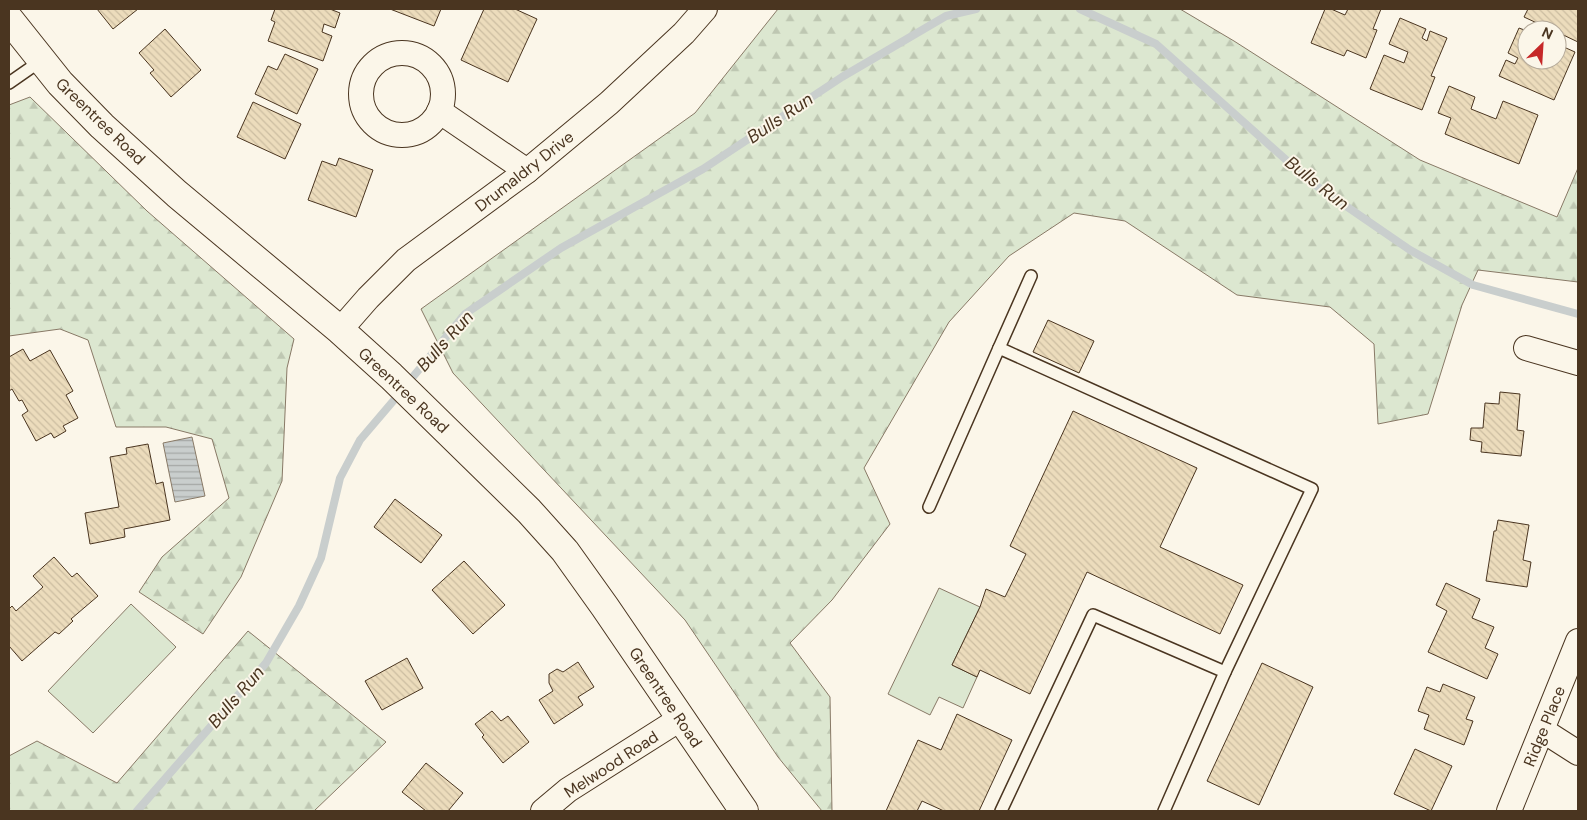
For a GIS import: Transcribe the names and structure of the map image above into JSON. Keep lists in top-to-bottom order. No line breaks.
{"streets":{"street":["Greentree Road","Drumaldry Drive","Ridge Place","Melwood Road"]},"crossings":[["Greentree Road","Drumaldry Drive"],["Greentree Road","Melwood Road"]],"water":["Bulls Run"],"north":"top right"}
